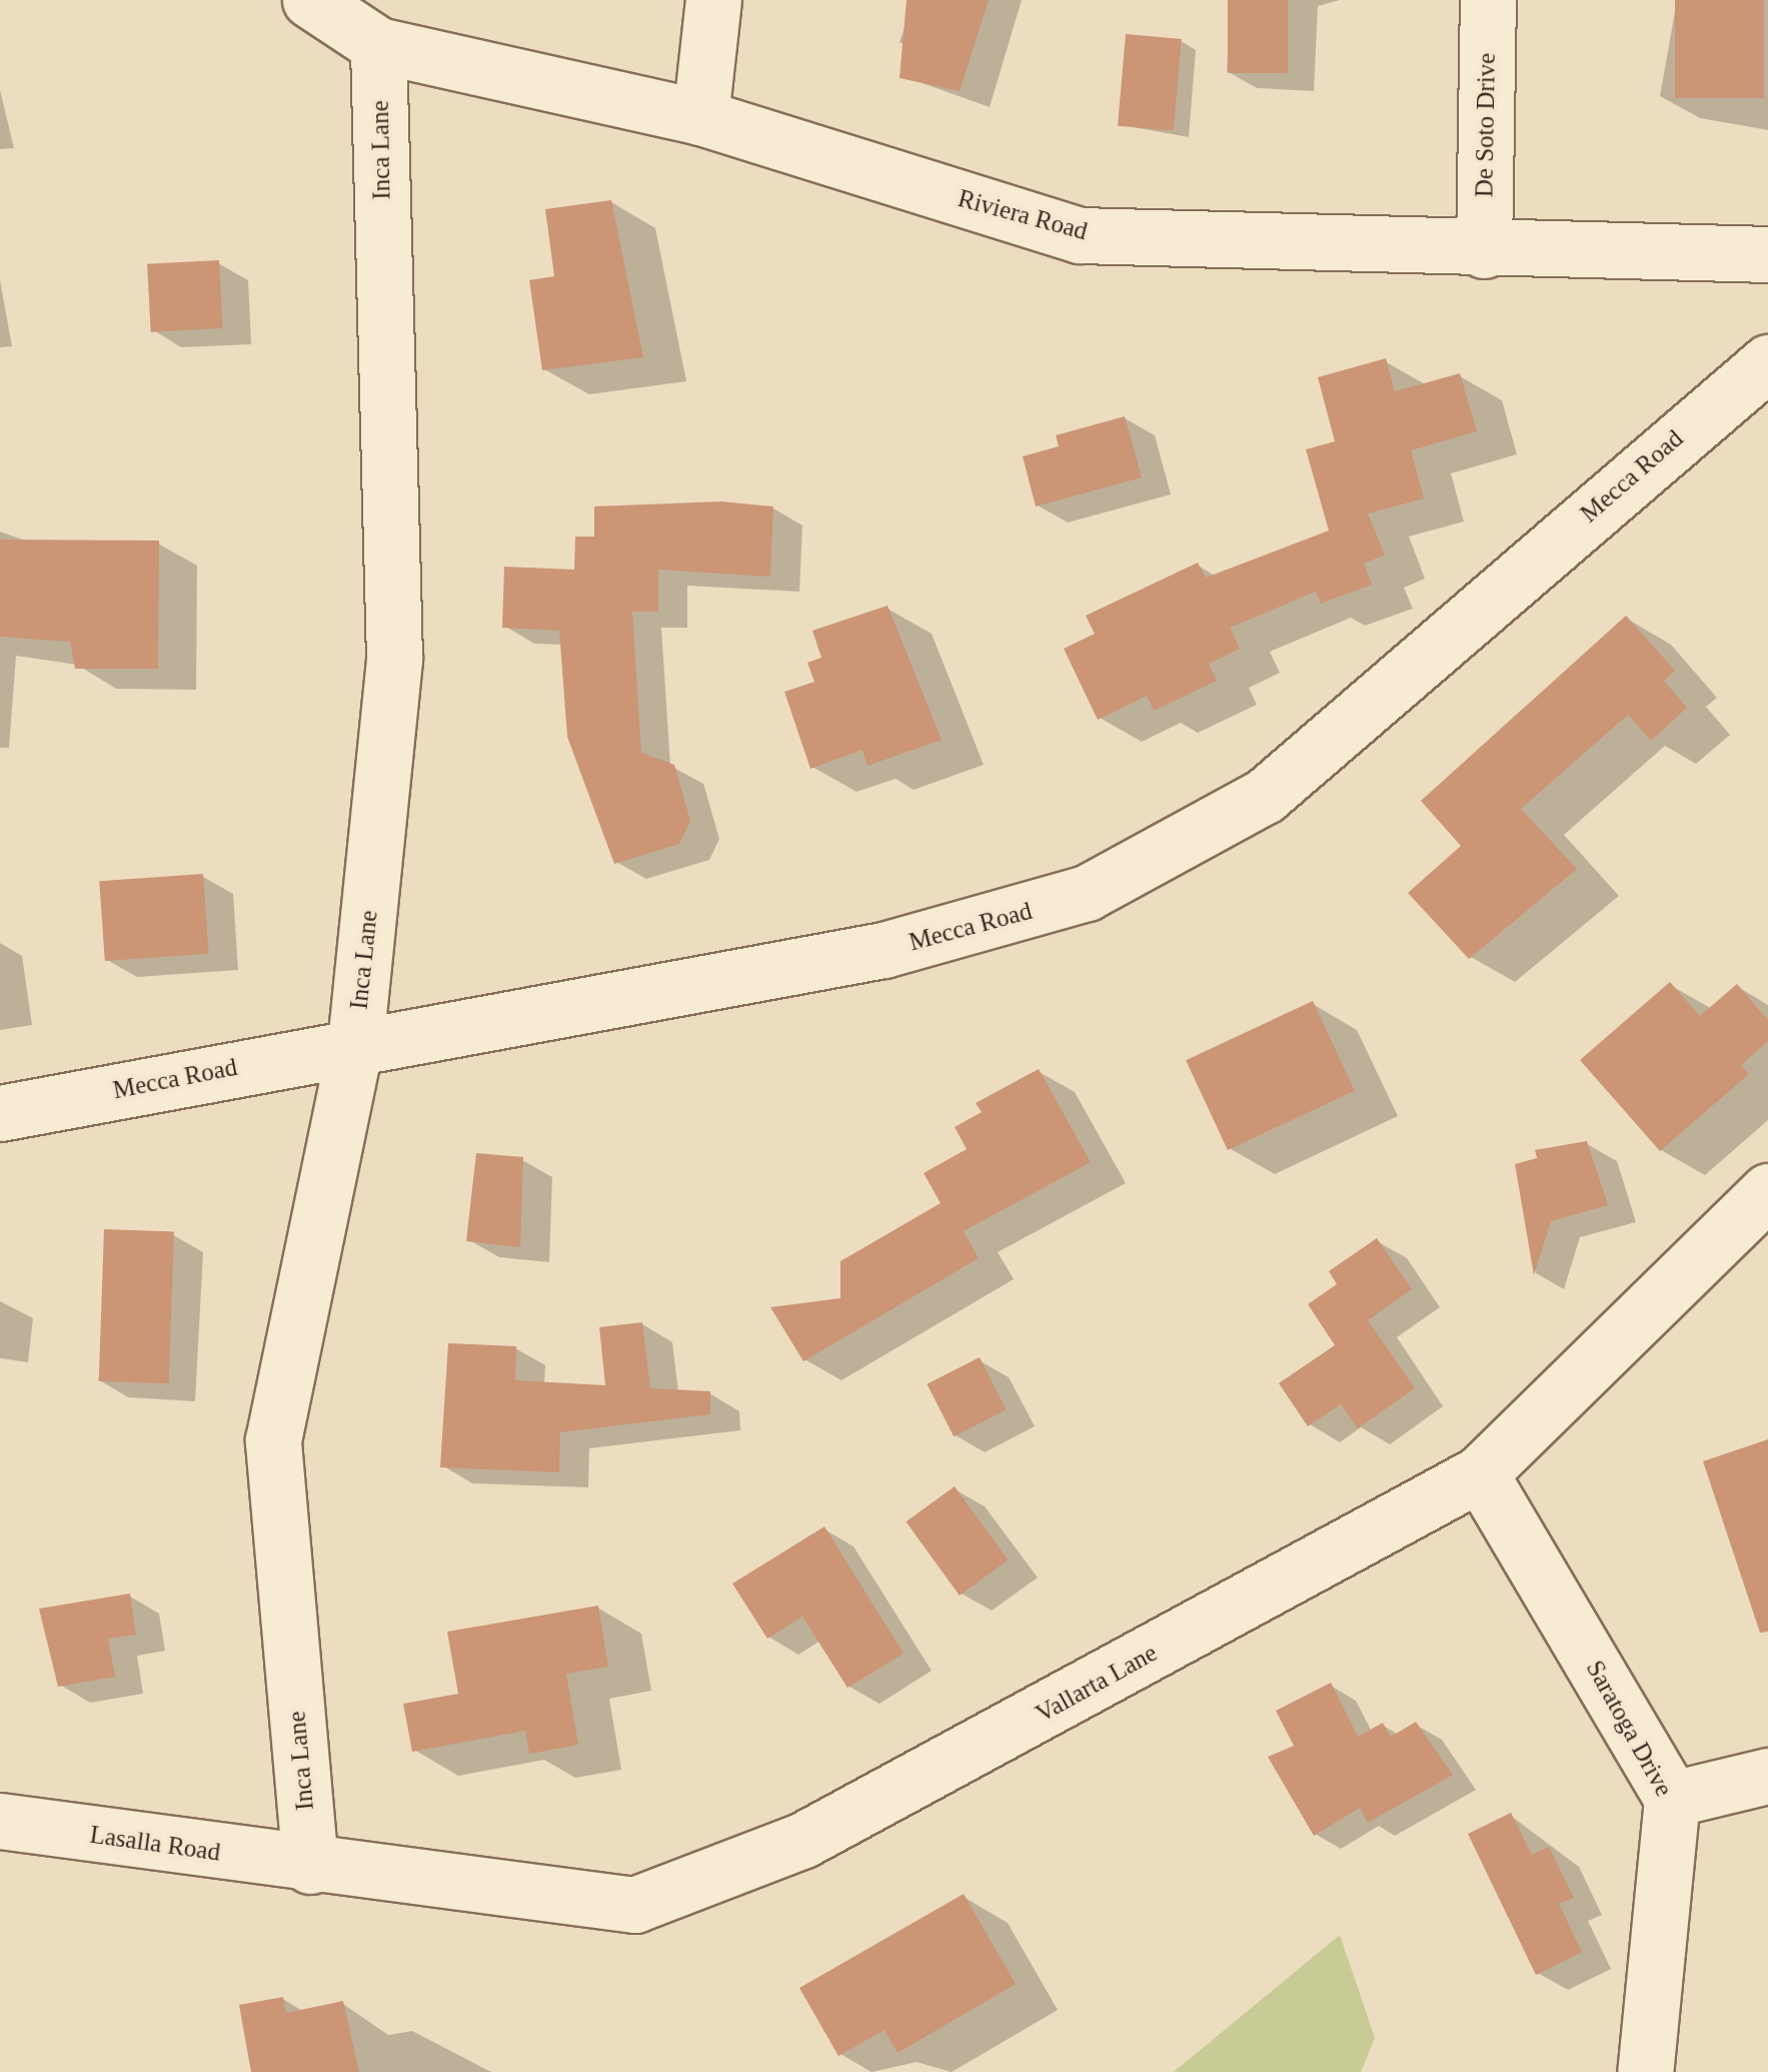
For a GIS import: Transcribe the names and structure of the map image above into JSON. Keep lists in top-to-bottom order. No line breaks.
{"streets":{"street":["De Soto Drive","Inca Lane","Riviera Road","Mecca Road","Vallarta Lane","Saratoga Drive","Lasalla Road"]},"crossings":[["De Soto Drive","Riviera Road"],["Inca Lane","Riviera Road"],["Inca Lane","Mecca Road"],["Inca Lane","Vallarta Lane"],["Inca Lane","Lasalla Road"],["Vallarta Lane","Saratoga Drive"],["Vallarta Lane","Lasalla Road"]]}
